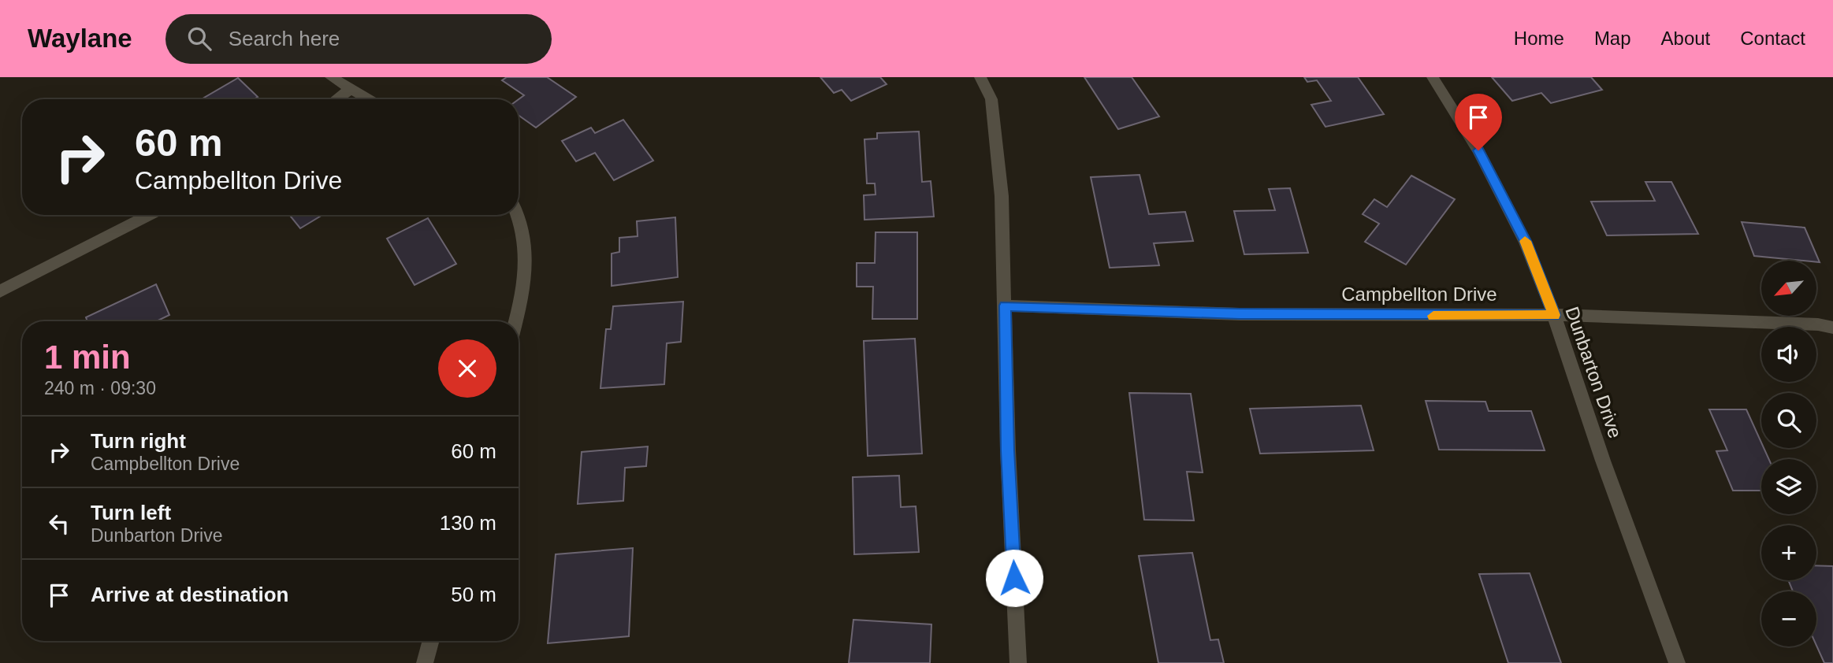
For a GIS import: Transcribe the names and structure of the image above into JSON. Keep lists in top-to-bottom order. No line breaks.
{"streets":{"street":["Campbellton Drive","Dunbarton Drive"]},"crossings":[["Campbellton Drive","Dunbarton Drive"]],"north":"bottom left","page":{"header":"Waylane","search":"Search here","nav":["Home","Map","About","Contact"],"turn":["60 m","Campbellton Drive"],"map_buttons":["+","−"],"heading":["1 min","240 m · 09:30"],"list":[{"name":"Turn right","note":"Campbellton Drive","value":"60 m"},{"name":"Turn left","note":"Dunbarton Drive","value":"130 m"},{"name":"Arrive at destination","value":"50 m"}]}}
